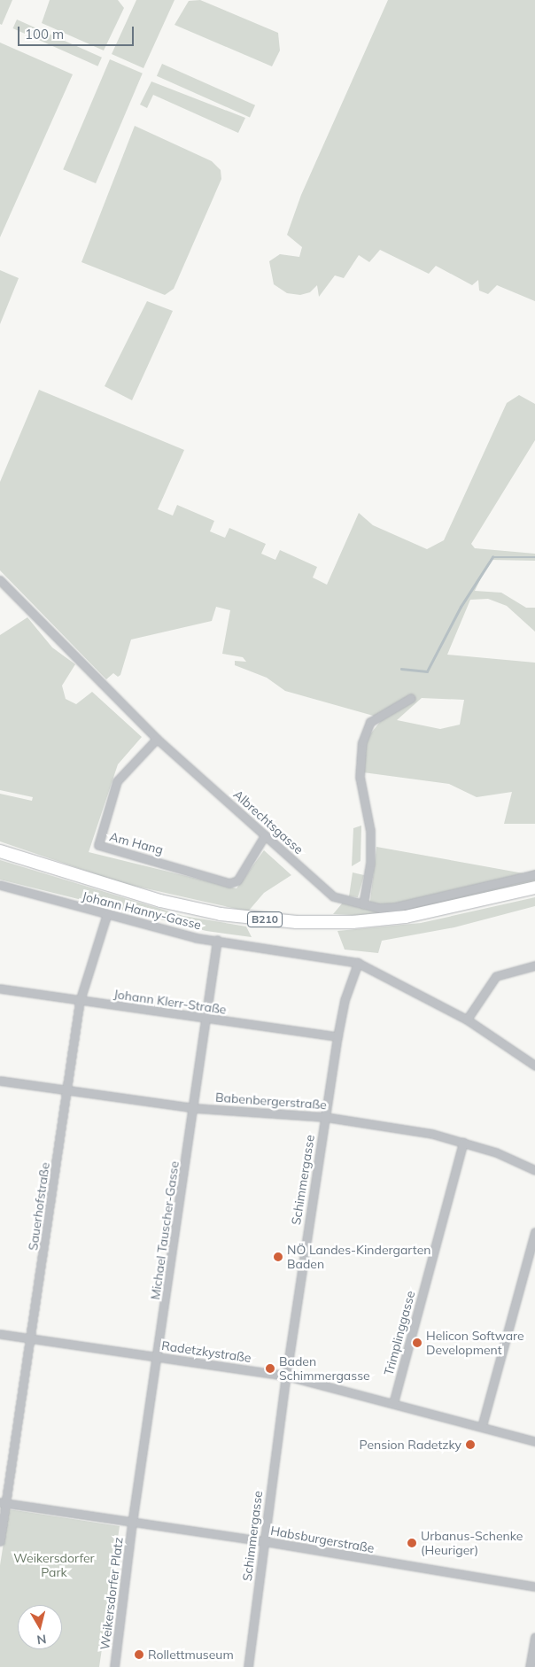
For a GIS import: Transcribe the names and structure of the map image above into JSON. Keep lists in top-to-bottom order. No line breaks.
{"streets":{"main road":["B210"],"street":["Albrechtsgasse","Am Hang","Johann Hanny-Gasse","Johann Klerr-Straße","Babenbergerstraße","Schimmergasse","Sauerhofstraße","Michael Tauscher-Gasse","Trimplinggasse","Radetzkystraße","Habsburgerstraße","Weikersdorfer Platz"]},"crossings":[["Albrechtsgasse","Am Hang"],["Johann Hanny-Gasse","Schimmergasse"],["Johann Hanny-Gasse","Sauerhofstraße"],["Johann Hanny-Gasse","Michael Tauscher-Gasse"],["Johann Klerr-Straße","Schimmergasse"],["Johann Klerr-Straße","Sauerhofstraße"],["Johann Klerr-Straße","Michael Tauscher-Gasse"],["Babenbergerstraße","Schimmergasse"],["Babenbergerstraße","Sauerhofstraße"],["Babenbergerstraße","Michael Tauscher-Gasse"],["Babenbergerstraße","Trimplinggasse"],["Schimmergasse","Radetzkystraße"],["Schimmergasse","Habsburgerstraße"],["Sauerhofstraße","Radetzkystraße"],["Sauerhofstraße","Habsburgerstraße"],["Michael Tauscher-Gasse","Radetzkystraße"],["Michael Tauscher-Gasse","Habsburgerstraße"],["Michael Tauscher-Gasse","Weikersdorfer Platz"],["Trimplinggasse","Radetzkystraße"],["Habsburgerstraße","Weikersdorfer Platz"]],"parks":["Weikersdorfer Park"],"places":["NÖ Landes-Kindergarten Baden","Helicon Software Development","Baden Schimmergasse","Pension Radetzky","Urbanus-Schenke (Heuriger)","Rollettmuseum"],"scale_bar":"100 m","north":"bottom"}
